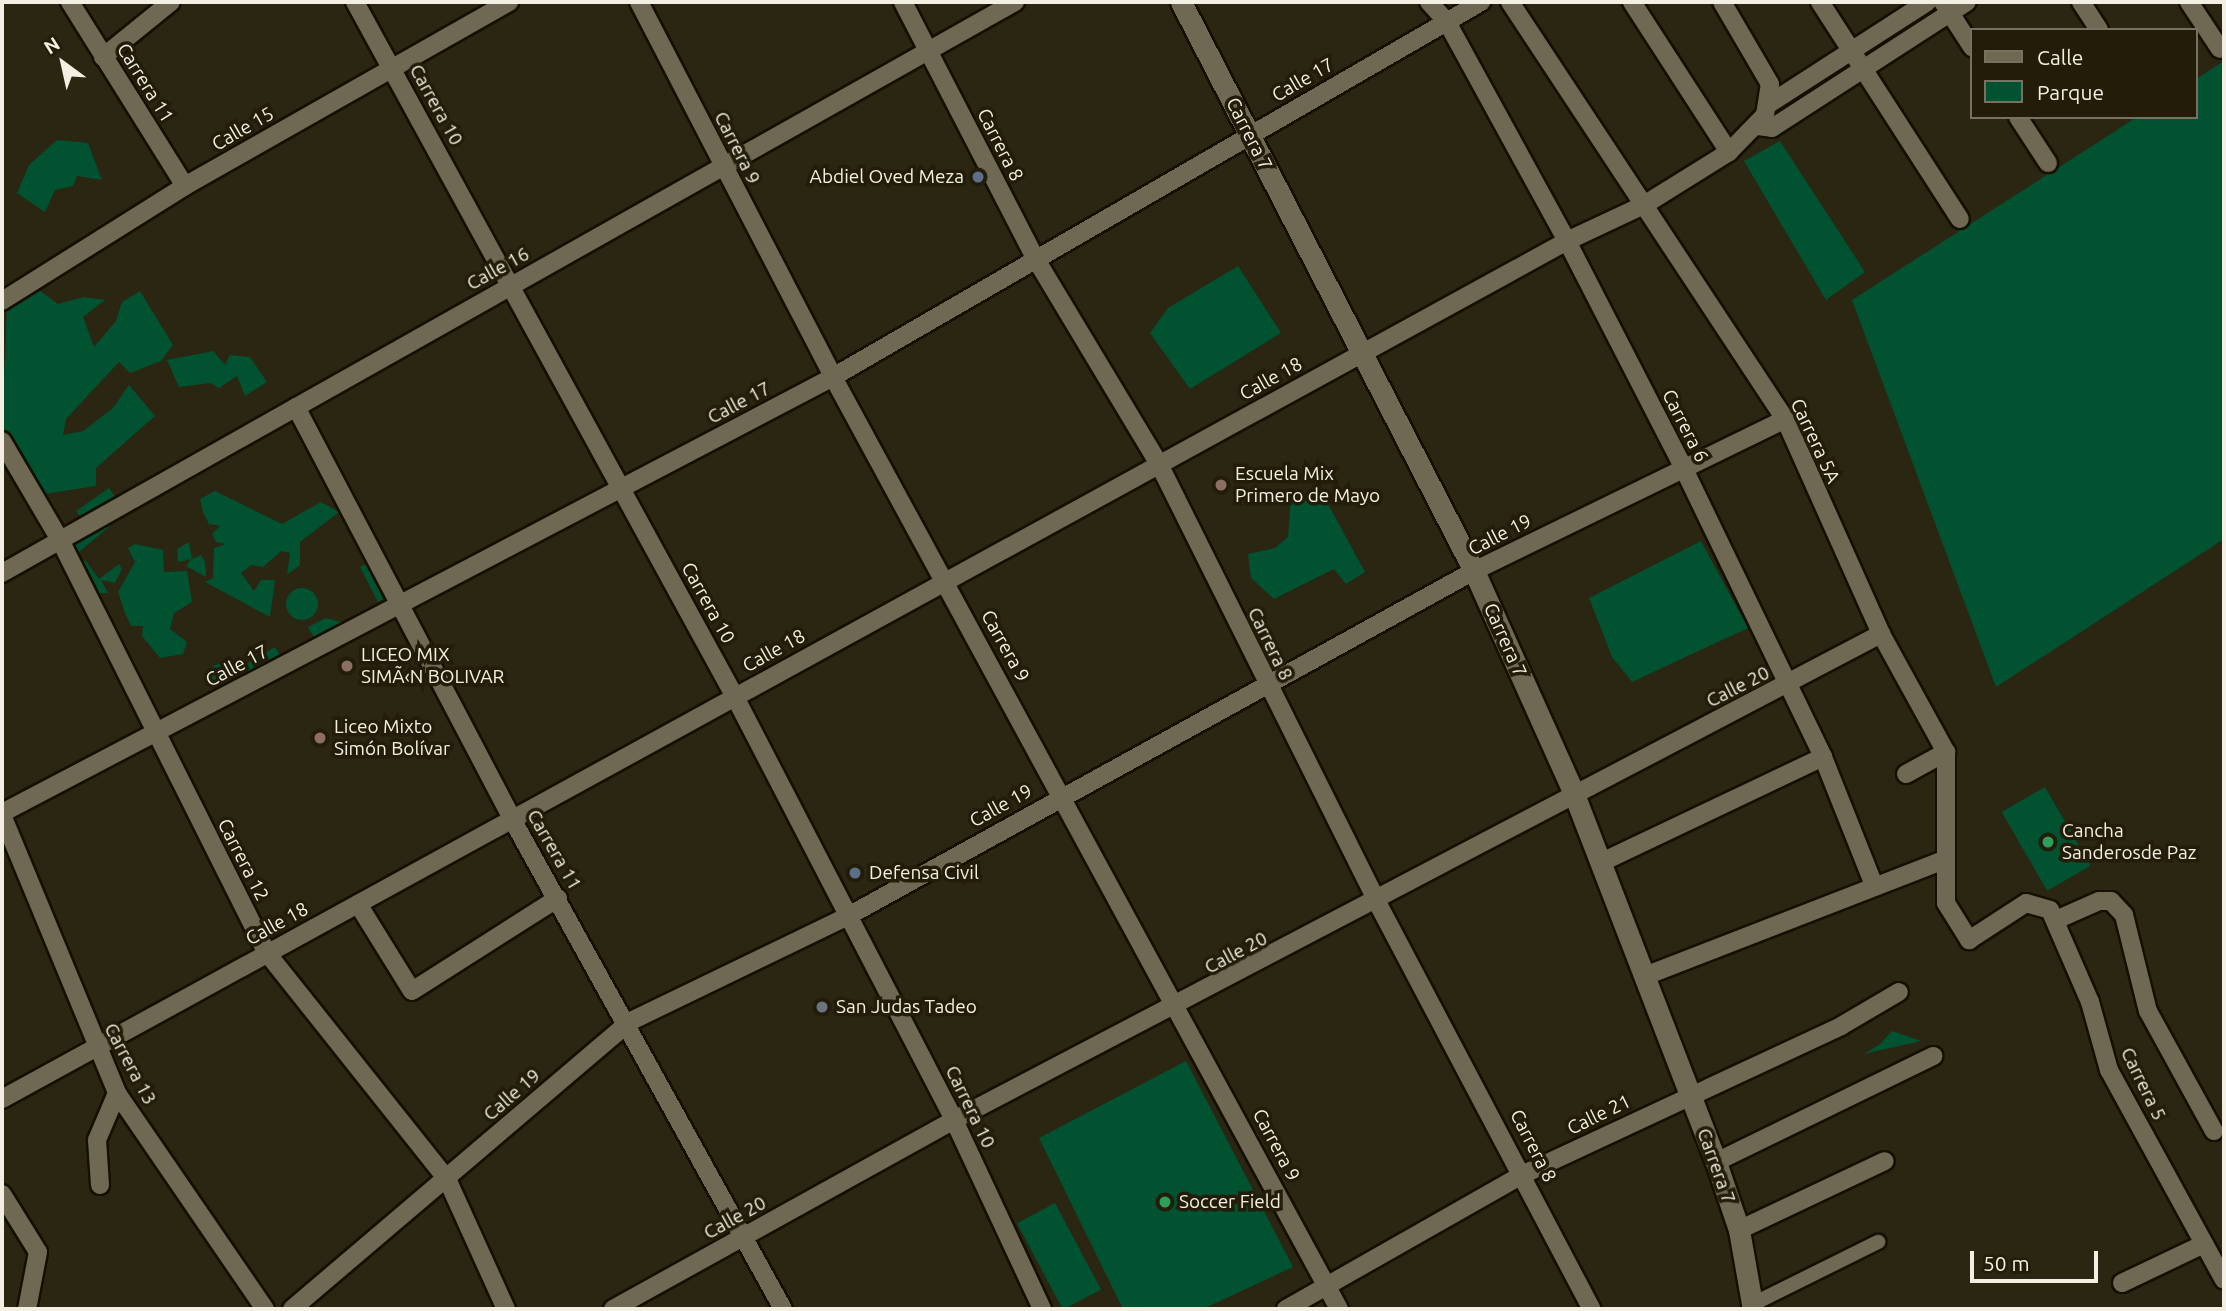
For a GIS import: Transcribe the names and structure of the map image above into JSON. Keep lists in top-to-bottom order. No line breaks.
{"streets":{"street":["Calle 17","Carrera 11","Carrera 10","Calle 15","Carrera 7","Carrera 8","Carrera 9","Calle 16","Calle 18","Carrera 6","Carrera 5A","Calle 19","Calle 20","Carrera 12","Carrera 13","Carrera 5","Calle 21"]},"crossings":[["Calle 17","Carrera 11"],["Calle 17","Carrera 10"],["Calle 17","Carrera 7"],["Calle 17","Carrera 8"],["Calle 17","Carrera 9"],["Calle 17","Carrera 6"],["Calle 17","Carrera 12"],["Calle 17","Carrera 13"],["Carrera 11","Calle 15"],["Carrera 11","Calle 16"],["Carrera 11","Calle 18"],["Carrera 11","Calle 19"],["Carrera 11","Calle 20"],["Carrera 10","Calle 15"],["Carrera 10","Calle 16"],["Carrera 10","Calle 18"],["Carrera 10","Calle 19"],["Carrera 10","Calle 20"],["Carrera 7","Calle 18"],["Carrera 7","Calle 19"],["Carrera 7","Calle 20"],["Carrera 7","Calle 21"],["Carrera 8","Calle 16"],["Carrera 8","Calle 18"],["Carrera 8","Calle 19"],["Carrera 8","Calle 20"],["Carrera 8","Calle 21"],["Carrera 9","Calle 16"],["Carrera 9","Calle 18"],["Carrera 9","Calle 19"],["Carrera 9","Calle 20"],["Carrera 9","Calle 21"],["Calle 16","Carrera 12"],["Calle 18","Carrera 6"],["Calle 18","Carrera 5A"],["Calle 18","Carrera 12"],["Calle 18","Carrera 13"],["Carrera 6","Calle 19"],["Carrera 6","Calle 20"],["Carrera 5A","Calle 19"],["Carrera 5A","Calle 20"],["Calle 19","Carrera 12"]],"places":["Abdiel Oved Meza","Escuela Mix Primero de Mayo","LICEO MIX SIMÃ‹N BOLIVAR","Liceo Mixto Simón Bolívar","Cancha Sanderosde Paz","Defensa Civil","San Judas Tadeo","Soccer Field"],"legend":["Calle","Parque"],"scale_bar":"50 m","north":"top left"}
